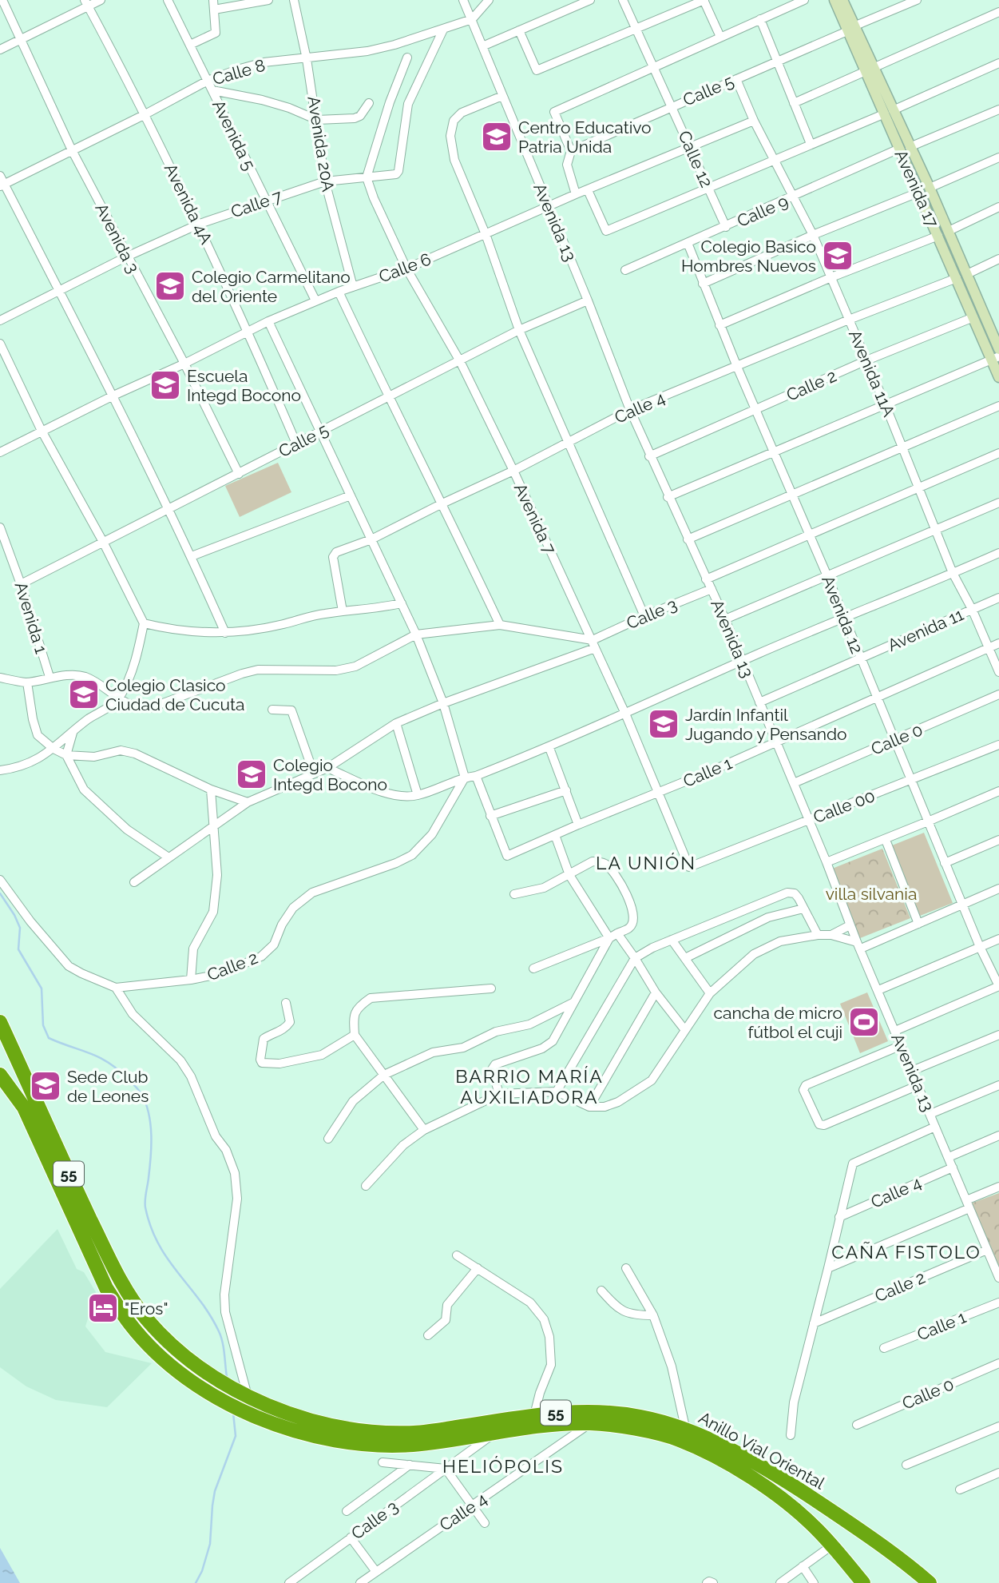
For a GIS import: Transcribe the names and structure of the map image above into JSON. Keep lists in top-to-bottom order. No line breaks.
{"streets":{"highway":["55","Anillo Vial Oriental"],"street":["Calle 8","Calle 5","Avenida 5","Avenida 20A","Calle 12","Avenida 17","Avenida 4A","Calle 7","Calle 9","Avenida 13","Avenida 3","Calle 6","Avenida 11A","Calle 2","Calle 4","Avenida 7","Calle 3","Avenida 12","Avenida 1","Avenida 11","Calle 0","Calle 1","Calle 00"]},"crossings":[["Calle 8","Avenida 5"],["Calle 8","Avenida 20A"],["Calle 8","Avenida 4A"],["Calle 8","Calle 7"],["Calle 8","Avenida 13"],["Calle 8","Avenida 3"],["Calle 5","Calle 12"],["Calle 5","Avenida 17"],["Calle 5","Avenida 4A"],["Calle 5","Avenida 13"],["Calle 5","Avenida 3"],["Calle 5","Avenida 11A"],["Calle 5","Avenida 7"],["Calle 5","Avenida 1"],["Avenida 5","Calle 7"],["Avenida 5","Calle 6"],["Avenida 20A","Calle 7"],["Avenida 20A","Calle 6"],["Calle 12","Calle 9"],["Calle 12","Calle 6"],["Avenida 17","Calle 9"],["Avenida 17","Calle 2"],["Avenida 17","Calle 4"],["Avenida 4A","Calle 7"],["Avenida 4A","Calle 6"],["Calle 7","Avenida 3"],["Calle 7","Avenida 7"],["Calle 9","Avenida 11A"],["Calle 9","Avenida 12"],["Avenida 13","Calle 6"],["Avenida 13","Calle 2"],["Avenida 13","Calle 4"],["Avenida 13","Calle 3"],["Avenida 13","Avenida 11"],["Avenida 13","Calle 0"],["Avenida 13","Calle 1"],["Avenida 13","Calle 00"],["Avenida 3","Calle 6"],["Calle 6","Avenida 11A"],["Calle 6","Avenida 7"],["Avenida 11A","Calle 2"],["Avenida 11A","Calle 4"],["Avenida 11A","Avenida 11"],["Avenida 11A","Calle 1"],["Calle 2","Avenida 12"],["Calle 4","Avenida 7"],["Calle 4","Avenida 12"],["Calle 4","Anillo Vial Oriental"],["Avenida 7","Calle 3"],["Avenida 7","Calle 1"],["Avenida 7","Calle 00"],["Calle 3","Anillo Vial Oriental"],["Avenida 12","Avenida 11"],["Avenida 12","Calle 0"],["Avenida 12","Calle 1"],["Avenida 12","Calle 00"]],"districts":["LA UNIÓN","BARRIO MARÍA AUXILIADORA","CAÑA FISTOLO","HELIÓPOLIS"],"parks":["villa silvania"],"places":{"school or university":["Centro Educativo Patria Unida","Colegio Basico Hombres Nuevos","Colegio Carmelitano del Oriente","Escuela Integd Bocono","Colegio Clasico Ciudad de Cucuta","Jardín Infantil Jugando y Pensando","Colegio Integd Bocono","Sede Club de Leones"],"sports":["cancha de micro fútbol el cuji"],"hotel":["\"Eros\""]}}
